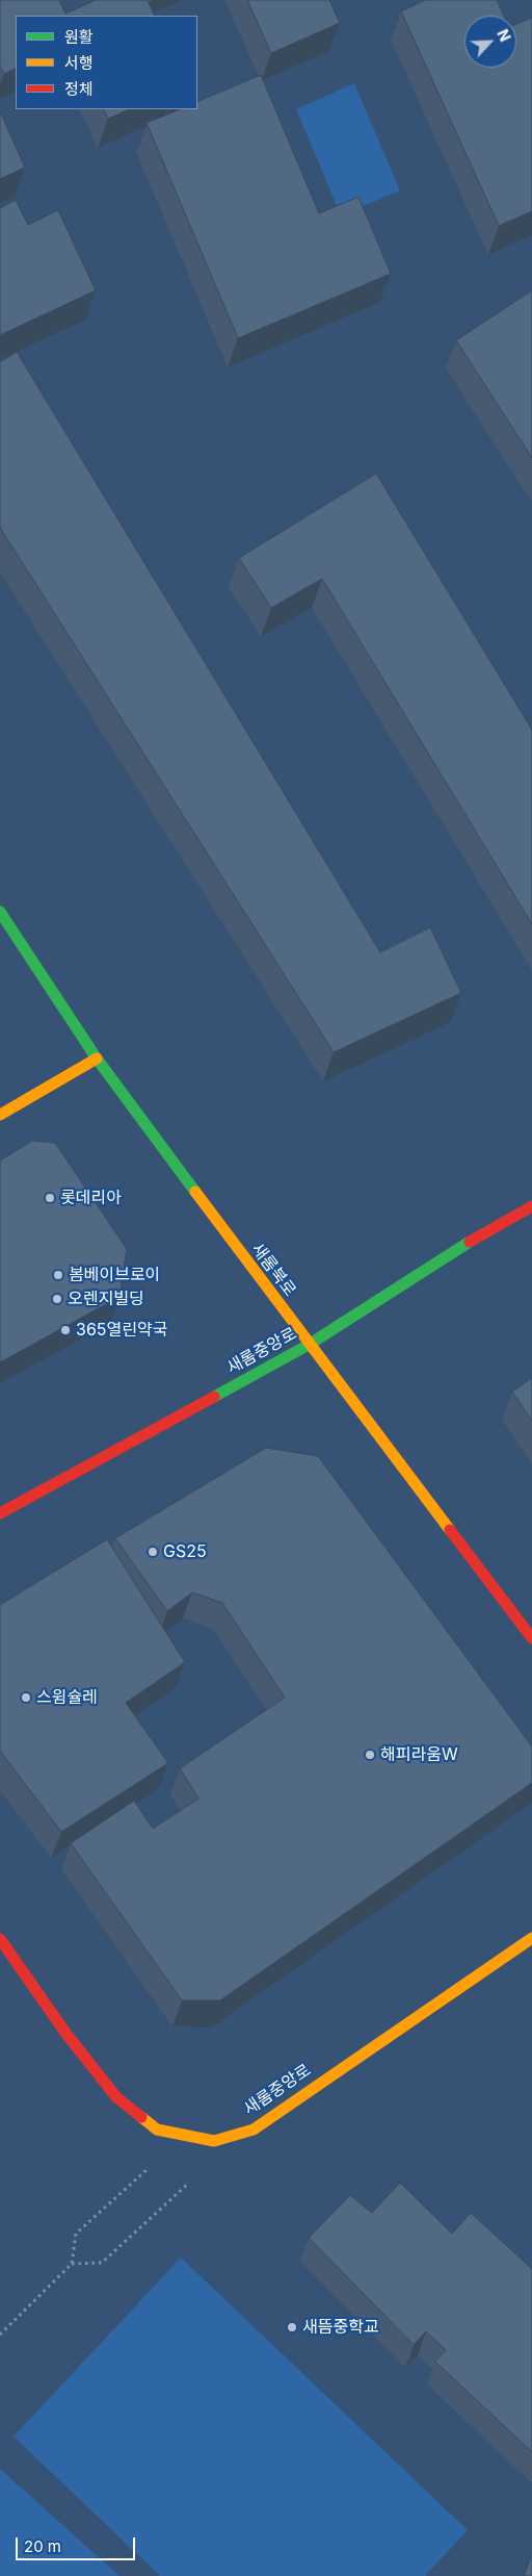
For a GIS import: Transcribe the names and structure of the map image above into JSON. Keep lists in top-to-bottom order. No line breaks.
{"streets":{"street":["새롬북로","새롬중앙로"]},"crossings":[["새롬북로","새롬중앙로"]],"places":["롯데리아","봄베이브로이","오렌지빌딩","365열린약국","GS25","스윔슐레","해피라움W","새뜸중학교"],"legend":["원활","서행","정체"],"scale_bar":"20 m","north":"top right"}
